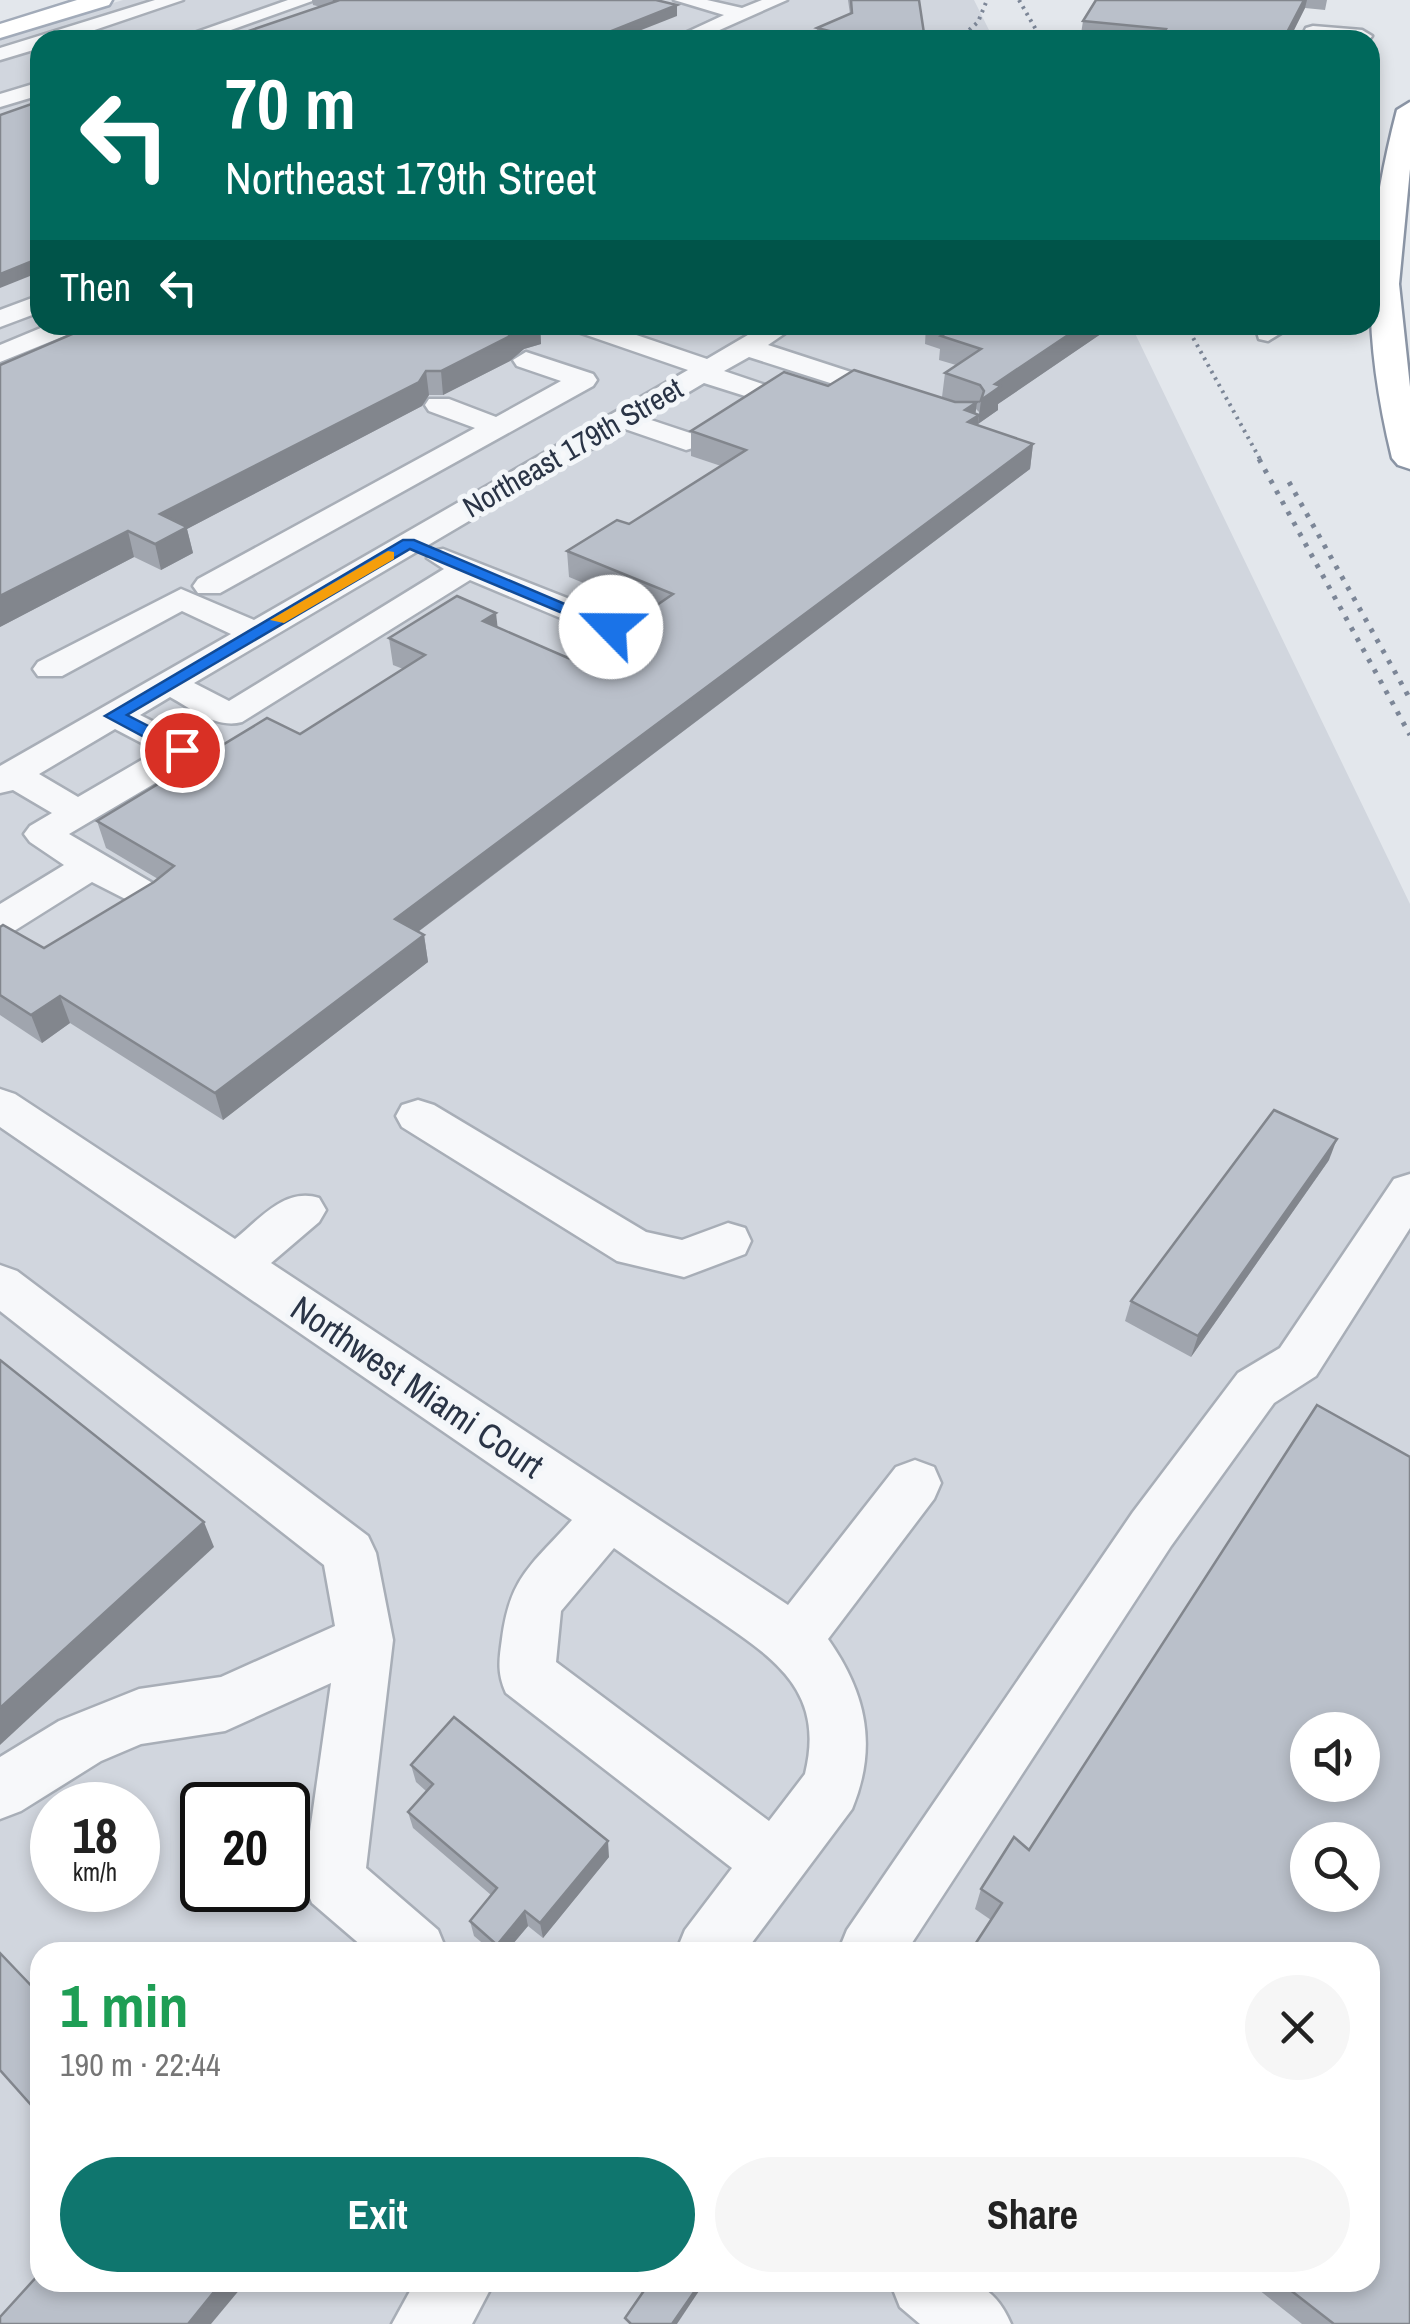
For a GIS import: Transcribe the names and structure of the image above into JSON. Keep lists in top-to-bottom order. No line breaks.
{"streets":{"street":["Northeast 179th Street","Northwest Miami Court"]},"page":{"turn":["70 m","Northeast 179th Street"],"then":"Then","speed":"18 km/h","limit":"20","heading":["1 min","190 m · 22:44"],"buttons":["Exit","Share"]}}
